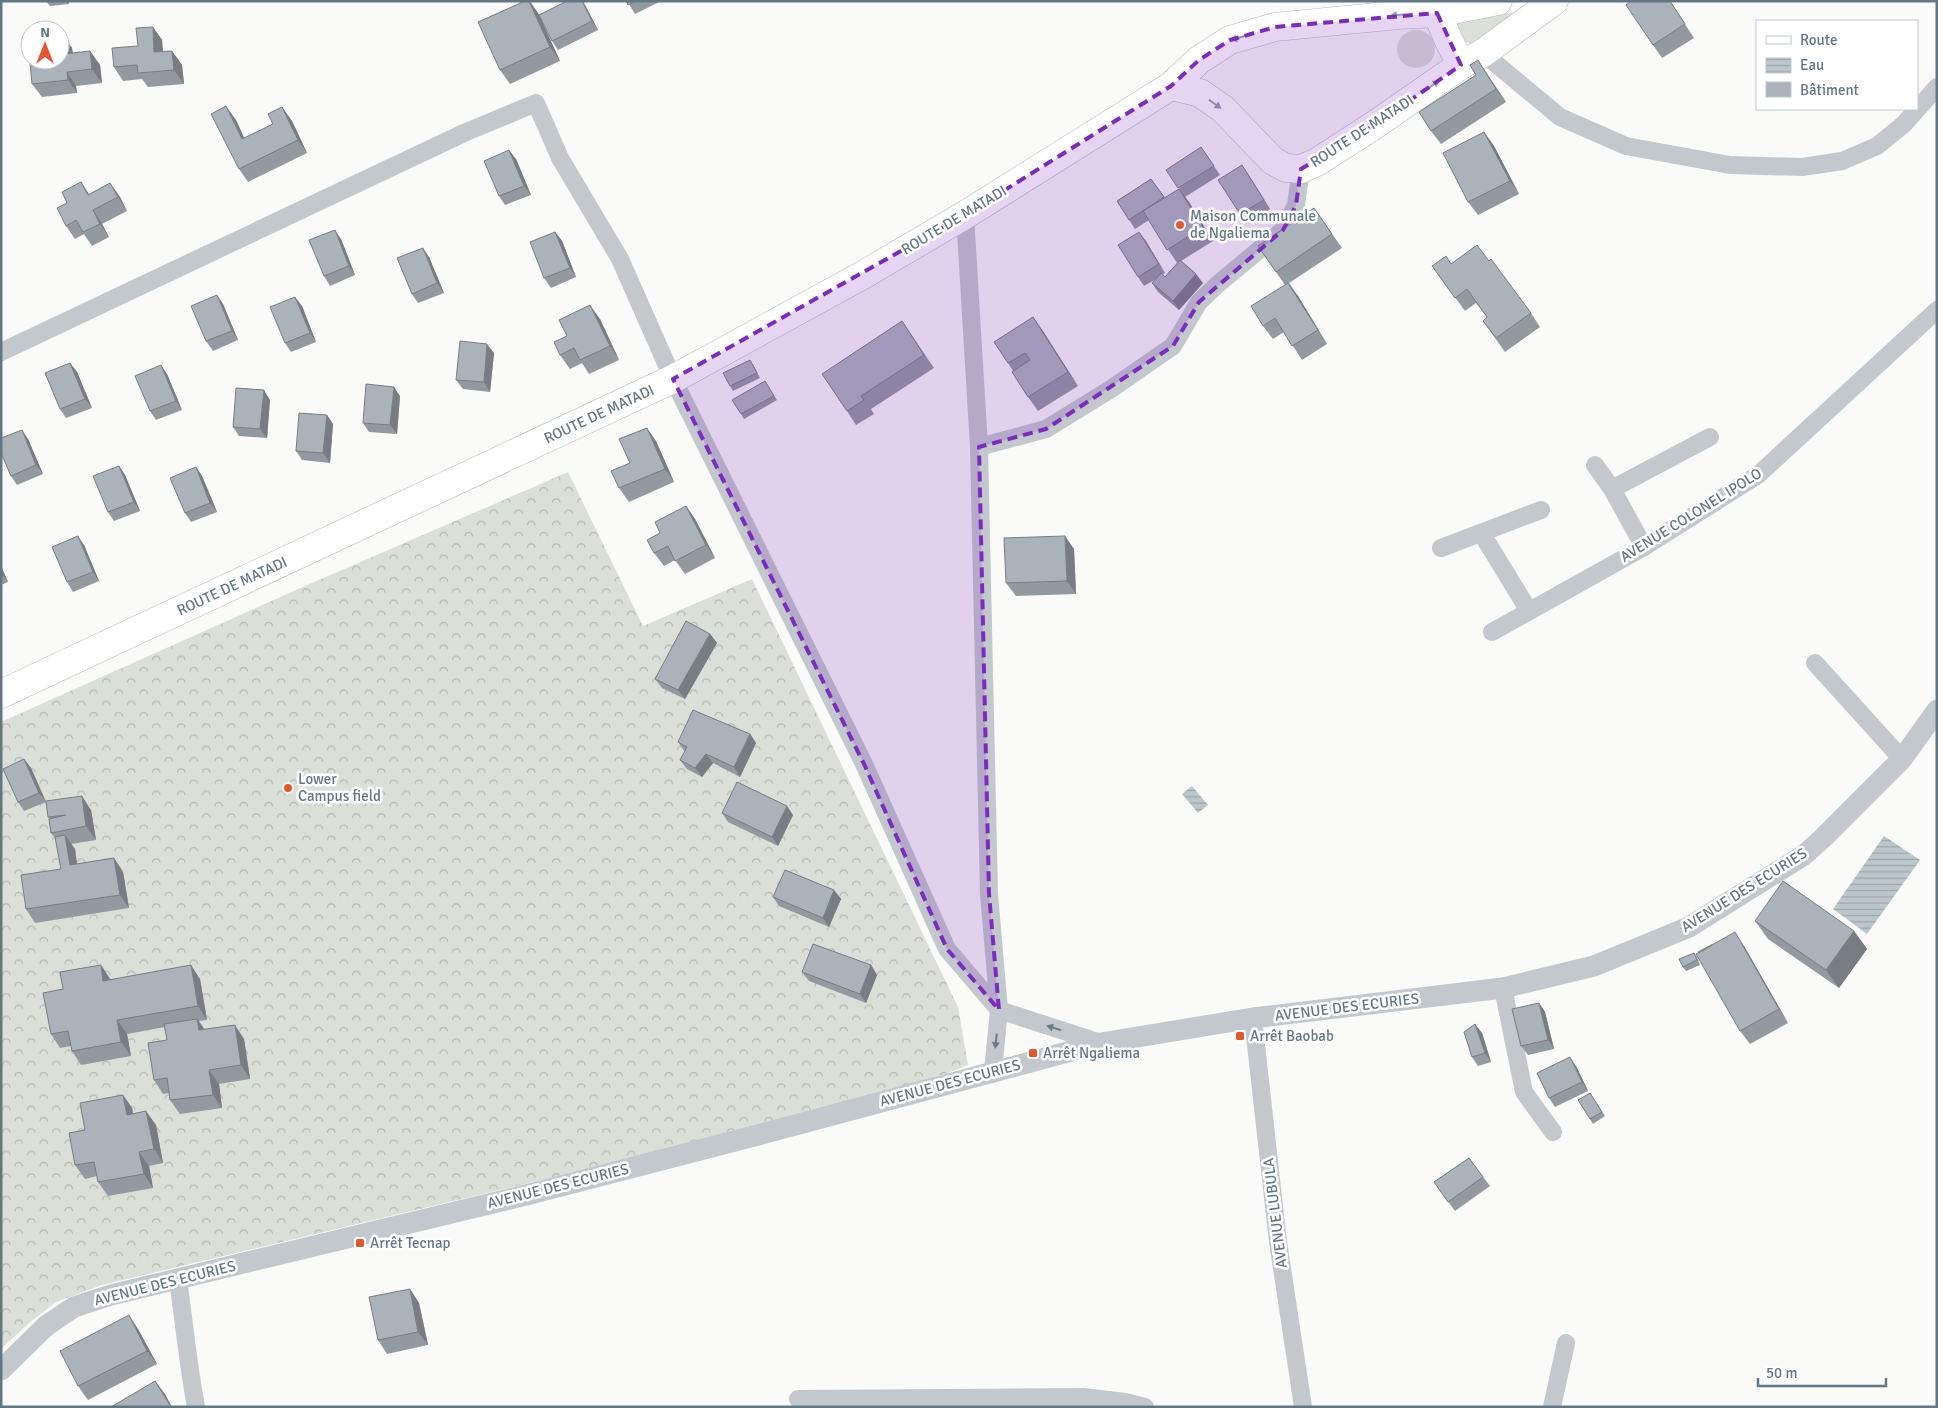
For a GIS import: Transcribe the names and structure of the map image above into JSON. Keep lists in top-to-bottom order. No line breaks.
{"streets":{"main road":["ROUTE DE MATADI"],"street":["AVENUE COLONEL IPOLO","AVENUE DES ECURIES","AVENUE LUBULA"]},"crossings":[["AVENUE DES ECURIES","AVENUE LUBULA"]],"places":{"other":["Maison Communale de Ngaliema","Lower Campus field"],"transit":["Arrêt Baobab","Arrêt Ngaliema","Arrêt Tecnap"]},"legend":["Route","Eau","Bâtiment"],"scale_bar":"50 m","north":"top"}
